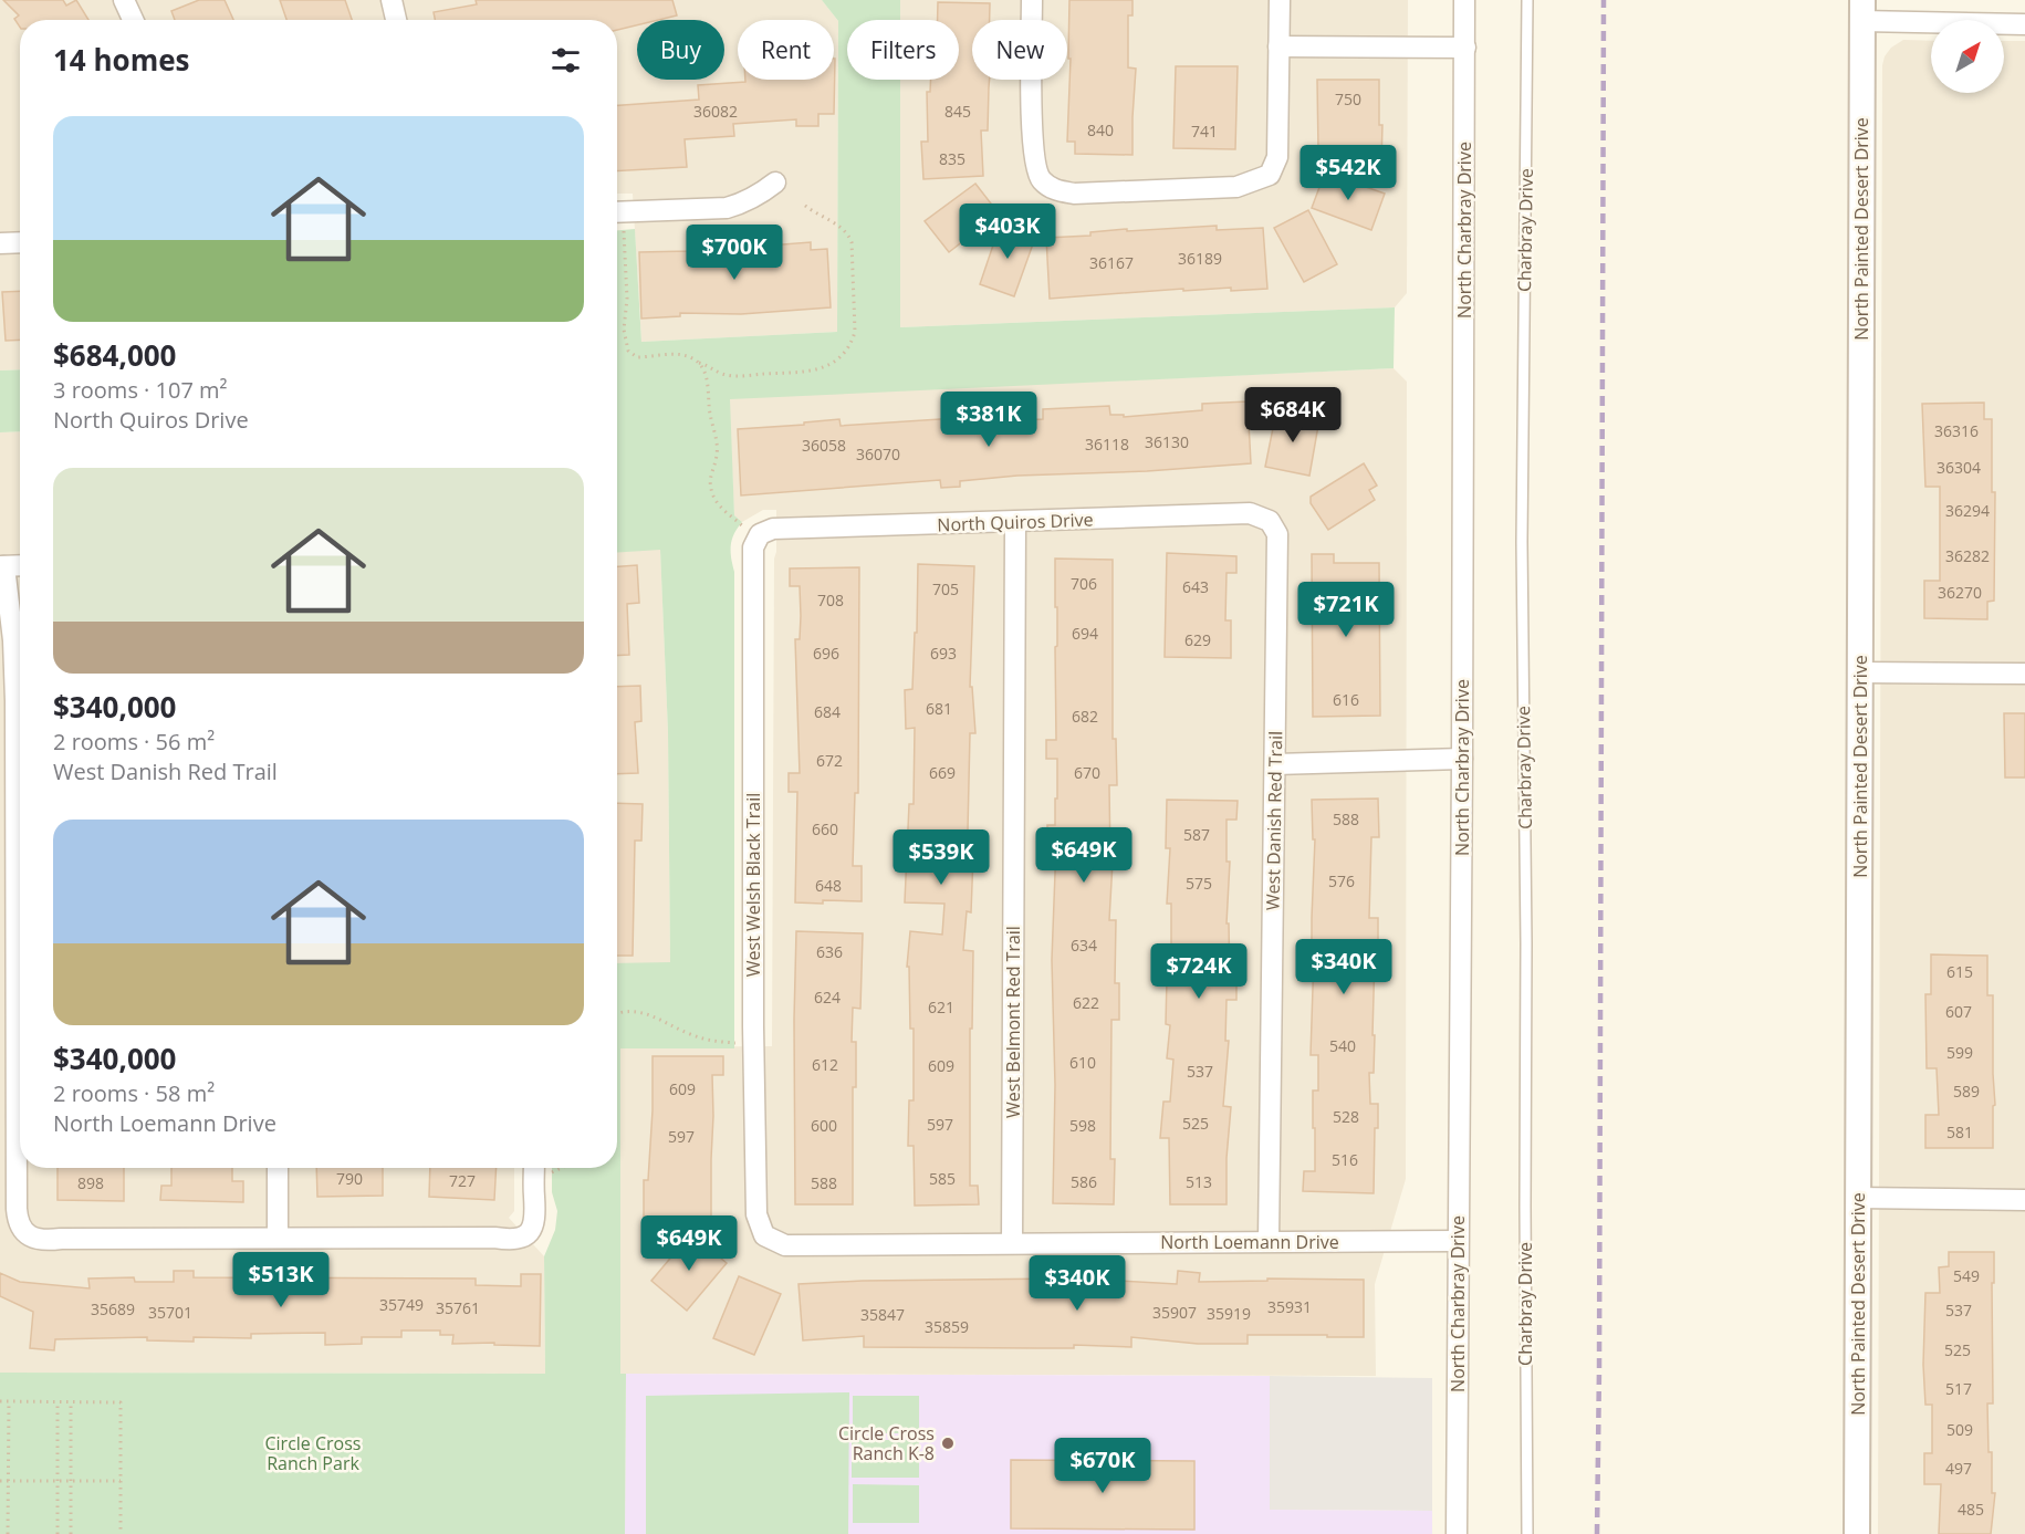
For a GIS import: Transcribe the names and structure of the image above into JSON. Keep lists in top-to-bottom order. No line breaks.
{"streets":{"street":["North Painted Desert Drive","North Charbray Drive","North Quiros Drive","West Danish Red Trail","West Welsh Black Trail","West Belmont Red Trail","North Loemann Drive"],"lane":["Charbray Drive"]},"crossings":[["North Charbray Drive","North Loemann Drive"],["North Quiros Drive","West Danish Red Trail"],["North Quiros Drive","West Welsh Black Trail"],["North Quiros Drive","West Belmont Red Trail"],["West Danish Red Trail","North Loemann Drive"],["West Welsh Black Trail","North Loemann Drive"],["West Belmont Red Trail","North Loemann Drive"]],"parks":["Circle Cross Ranch Park"],"places":["Circle Cross Ranch K-8"],"house_numbers":["750","36082","845","840","741","835","36189","36167","36316","36130","36118","36058","36070","36304","36294","36282","706","643","705","36270","708","694","629","696","693","616","681","684","682","672","669","670","588","660","587","576","575","648","634","636","615","624","622","621","607","540","599","610","612","609","537","609","589","528","525","597","600","598","581","597","516","790","585","727","586","513","898","588","549","35749","35931","35761","35689","537","35701","35907","35919","35847","35859","525","517","509","497","485"],"north":"top right","page":{"chip":["Buy","Rent","Filters","New"],"heading":"14 homes","list":[{"name":"$684,000","note":"3 rooms · 107 m² · North Quiros Drive"},{"name":"$340,000","note":"2 rooms · 56 m² · West Danish Red Trail"},{"name":"$340,000","note":"2 rooms · 58 m² · North Loemann Drive"}],"price":["$542K","$403K","$700K","$684K","$381K","$721K","$649K","$539K","$340K","$724K","$649K","$513K","$340K","$670K"]}}
